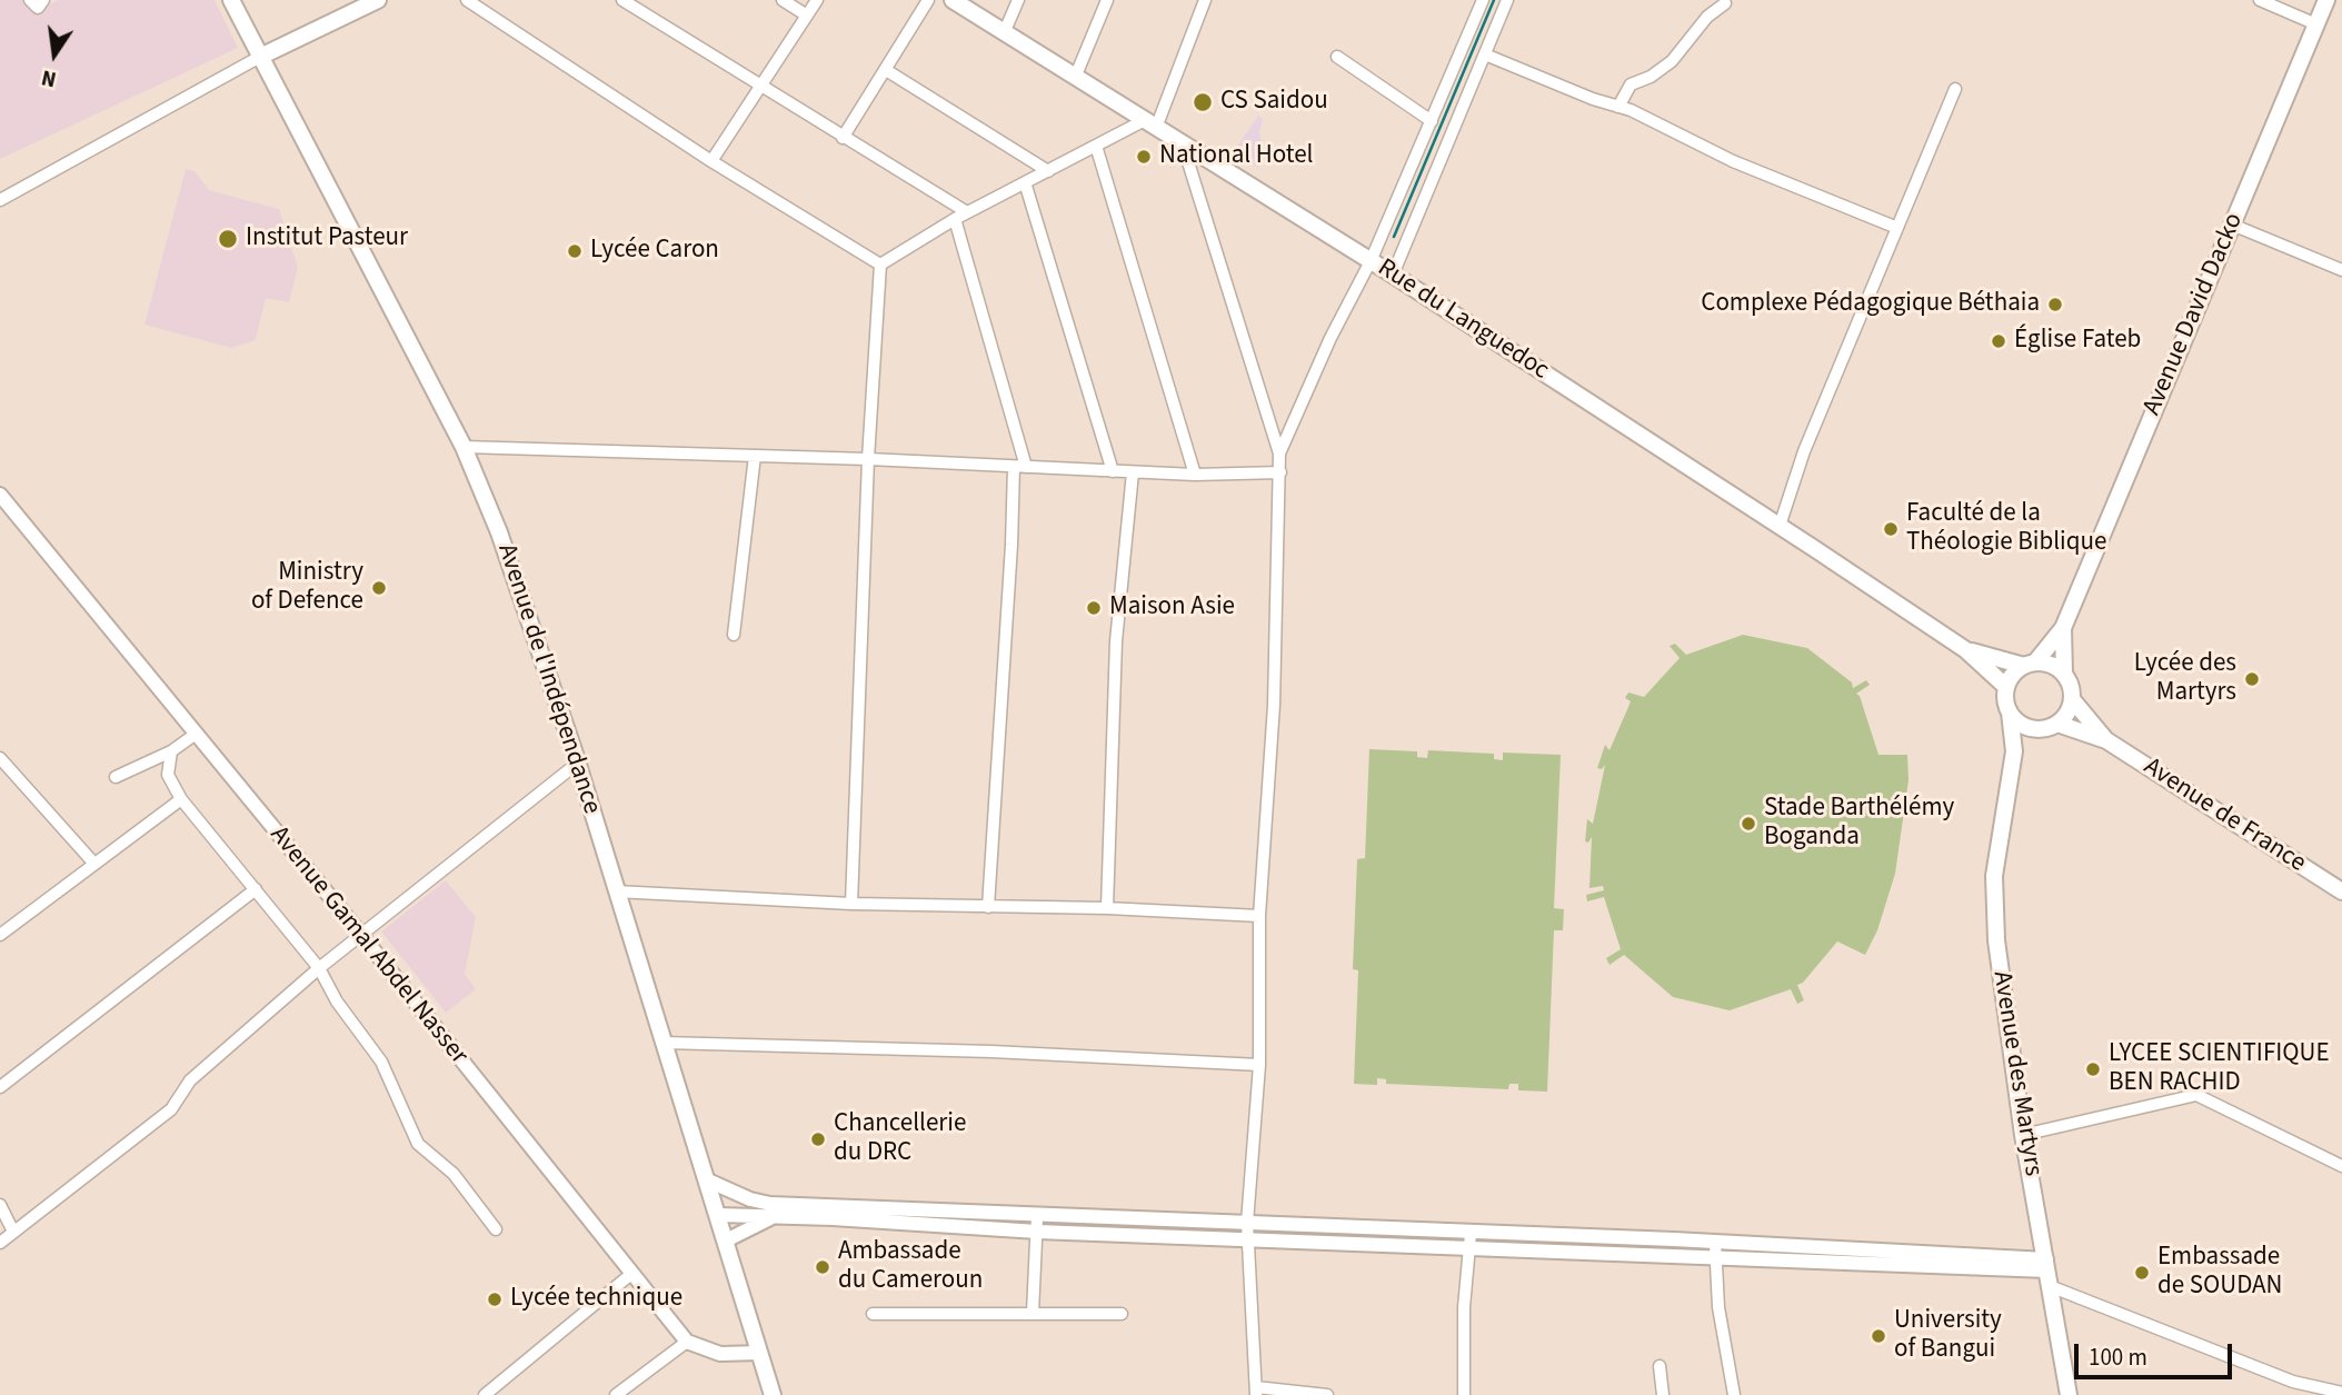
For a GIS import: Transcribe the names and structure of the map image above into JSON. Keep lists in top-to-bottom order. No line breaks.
{"streets":{"main road":["Avenue David Dacko","Rue du Languedoc","Avenue de l'Indépendance","Avenue de France","Avenue des Martyrs"],"street":["Avenue Gamal Abdel Nasser"]},"crossings":[["Avenue David Dacko","Rue du Languedoc"],["Avenue David Dacko","Avenue de France"],["Avenue David Dacko","Avenue des Martyrs"],["Rue du Languedoc","Avenue de France"],["Rue du Languedoc","Avenue des Martyrs"],["Avenue de France","Avenue des Martyrs"]],"places":["CS Saidou","National Hotel","Institut Pasteur","Lycée Caron","Complexe Pédagogique Béthaia","Église Fateb","Faculté de la Théologie Biblique","Ministry of Defence","Maison Asie","Lycée des Martyrs","Stade Barthélémy Boganda","LYCEE SCIENTIFIQUE BEN RACHID","Chancellerie du DRC","Ambassade du Cameroun","Embassade de SOUDAN","Lycée technique","University of Bangui"],"scale_bar":"100 m","north":"bottom"}
